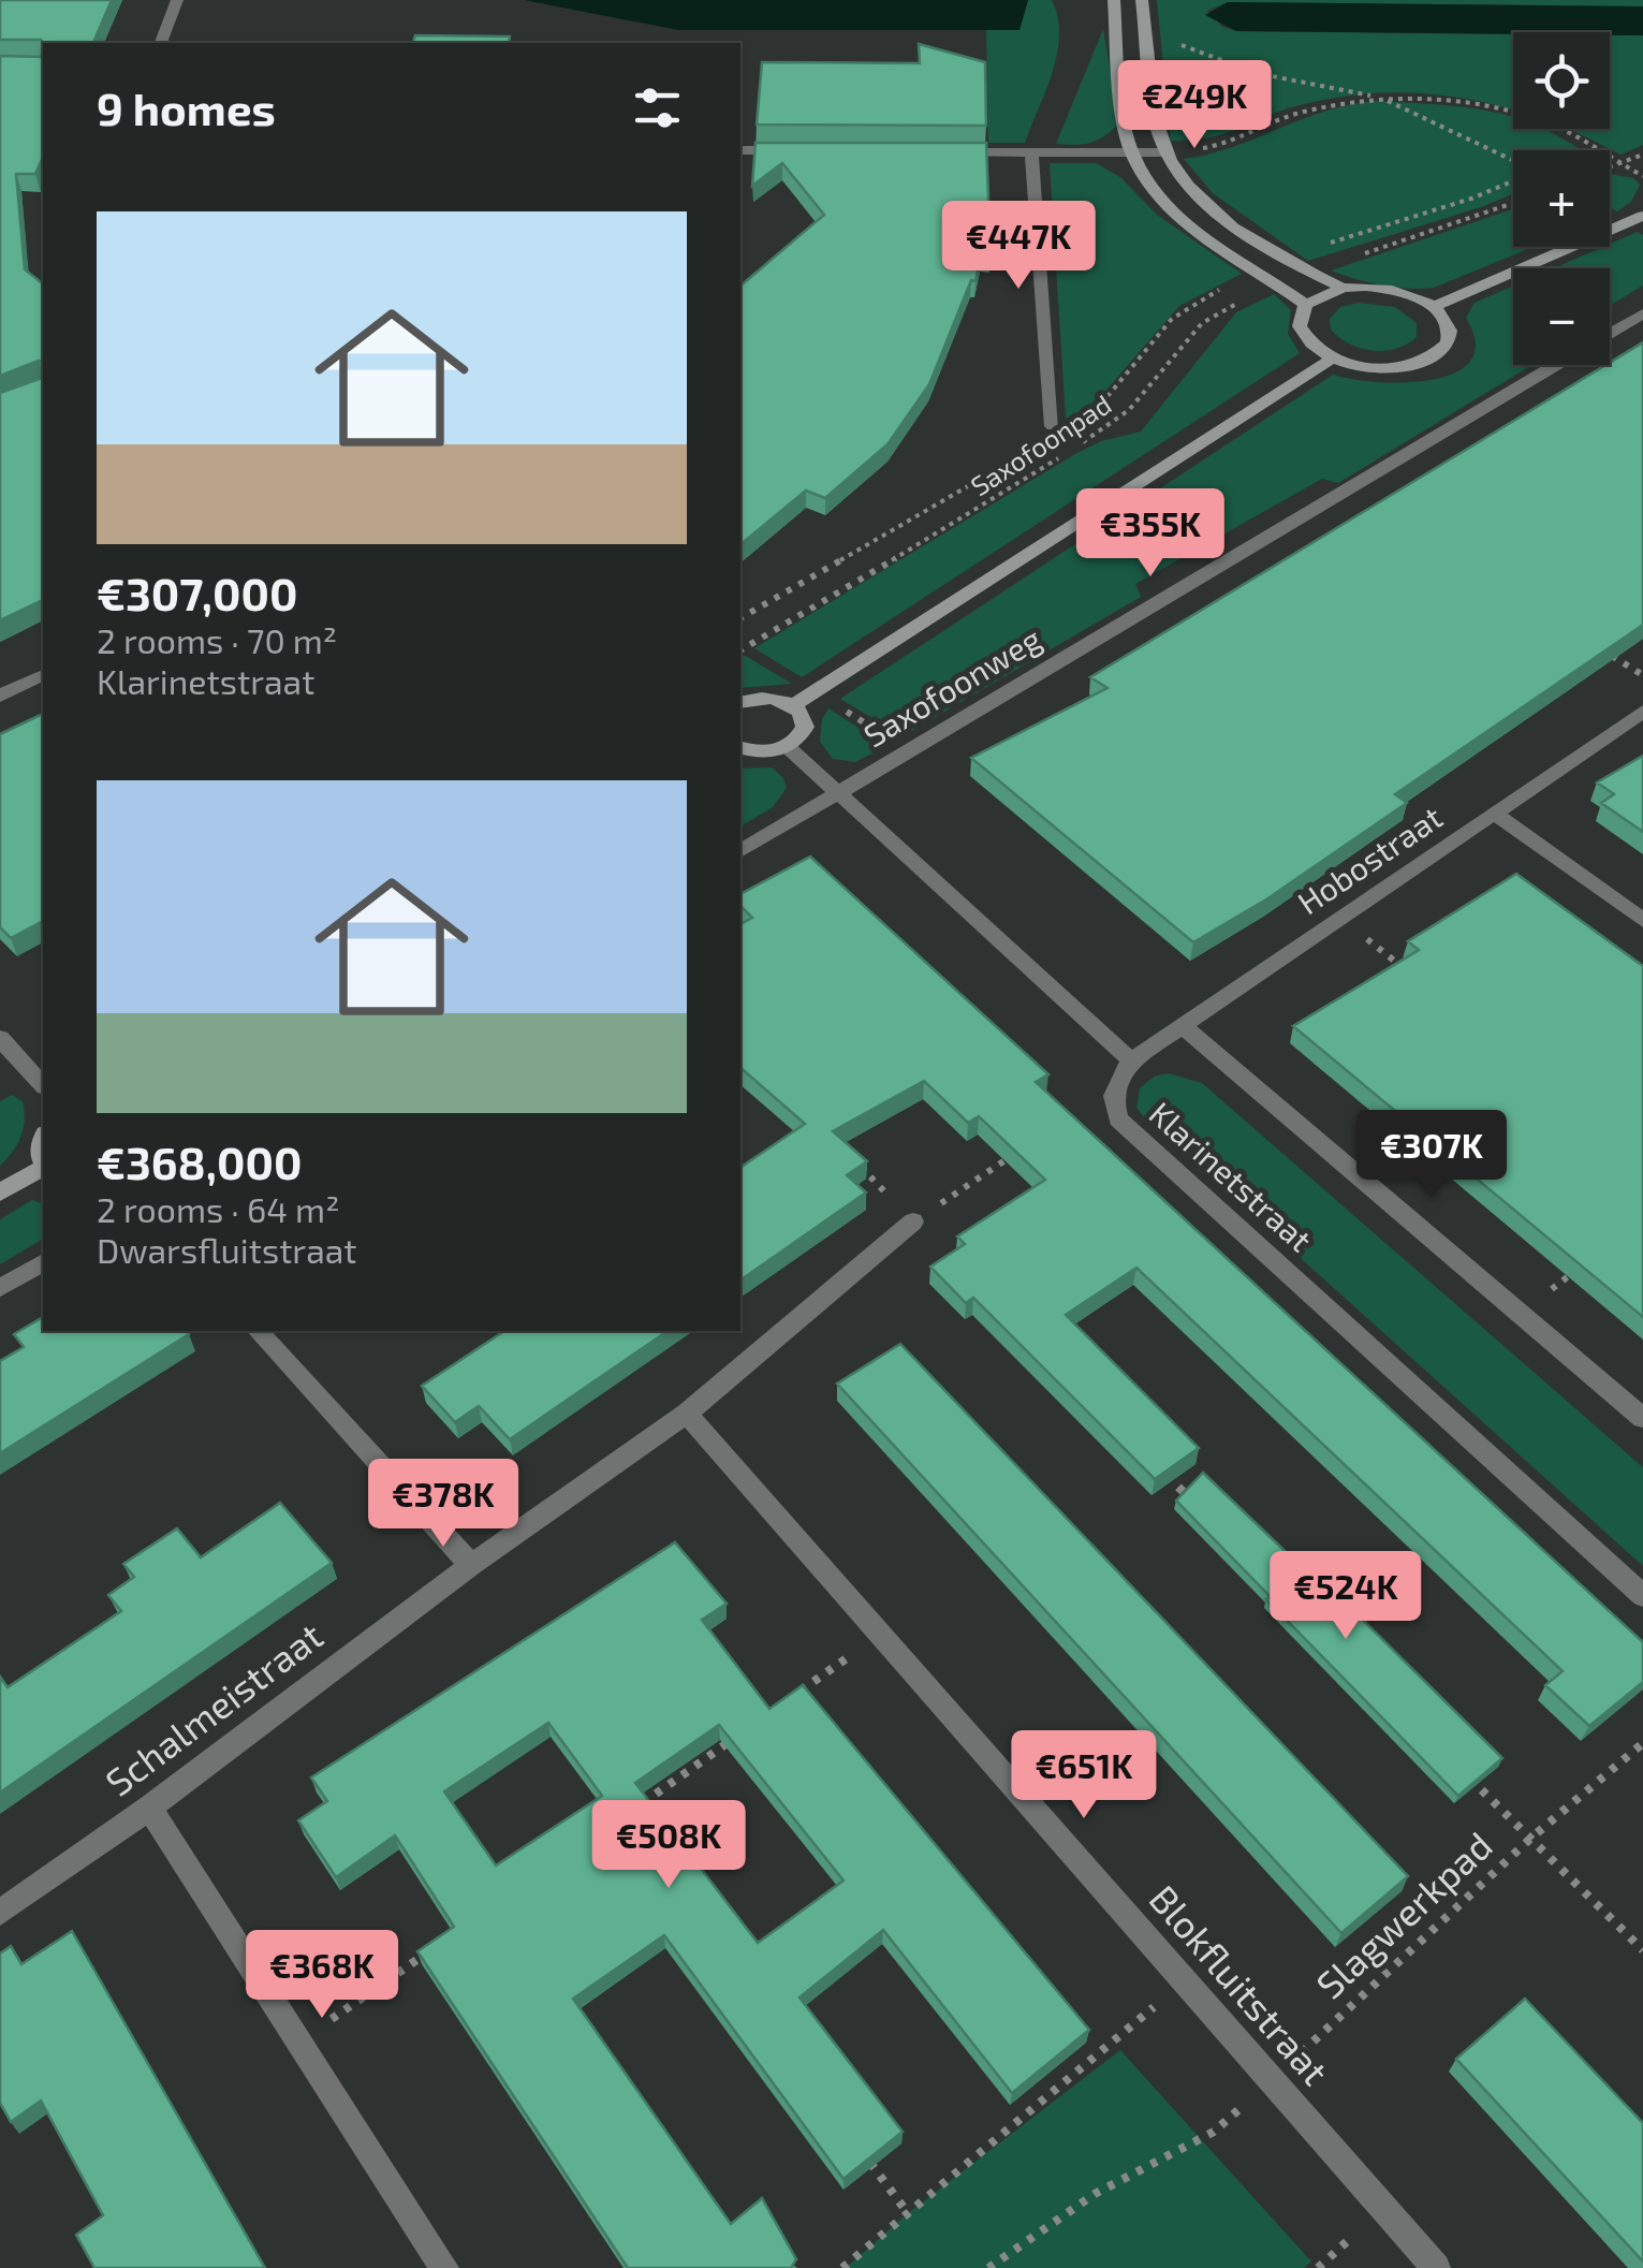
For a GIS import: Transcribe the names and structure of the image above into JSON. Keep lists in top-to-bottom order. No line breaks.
{"streets":{"street":["Saxofoonweg","Hobostraat","Klarinetstraat","Schalmeistraat","Blokfluitstraat"],"path":["Saxofoonpad","Slagwerkpad"]},"crossings":[["Hobostraat","Klarinetstraat"],["Schalmeistraat","Blokfluitstraat"],["Slagwerkpad","Blokfluitstraat"]],"page":{"map_buttons":["+","−"],"heading":"9 homes","price":["€249K","€447K","€355K","€307K","€378K","€524K","€651K","€508K","€368K"],"list":[{"name":"€307,000","note":"2 rooms · 70 m² · Klarinetstraat"},{"name":"€368,000","note":"2 rooms · 64 m² · Dwarsfluitstraat"}]}}
